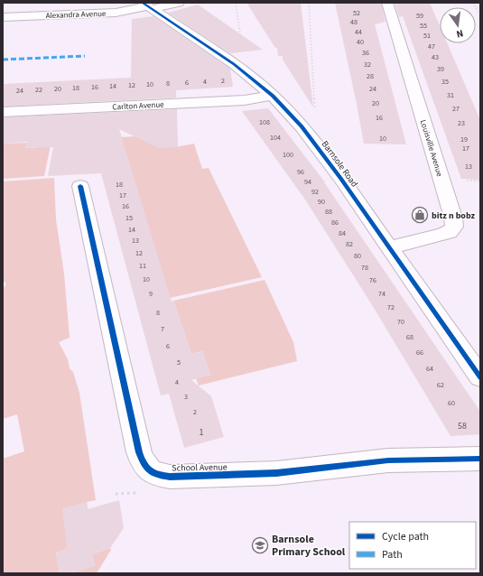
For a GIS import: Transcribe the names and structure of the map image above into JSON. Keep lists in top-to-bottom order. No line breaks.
{"streets":{"street":["Alexandra Avenue","Carlton Avenue","Louisville Avenue","Barnsole Road","School Avenue"]},"crossings":[["Alexandra Avenue","Barnsole Road"],["Carlton Avenue","Barnsole Road"],["Louisville Avenue","Barnsole Road"]],"places":{"shop":["bitz n bobz"],"school or university":["Barnsole Primary School"]},"house_numbers":["52","59","48","55","44","51","40","47","36","43","32","39","28","2","4","35","6","8","10","12","14","16","18","20","24","22","24","31","20","27","16","108","23","104","10","19","17","100","13","96","94","18","92","17","90","16","88","15","86","14","84","13","82","12","80","11","78","10","76","9","74","72","8","70","7","68","6","66","5","64","4","62","3","60","2","58","1"],"legend":["Cycle path","Path"],"north":"bottom"}
